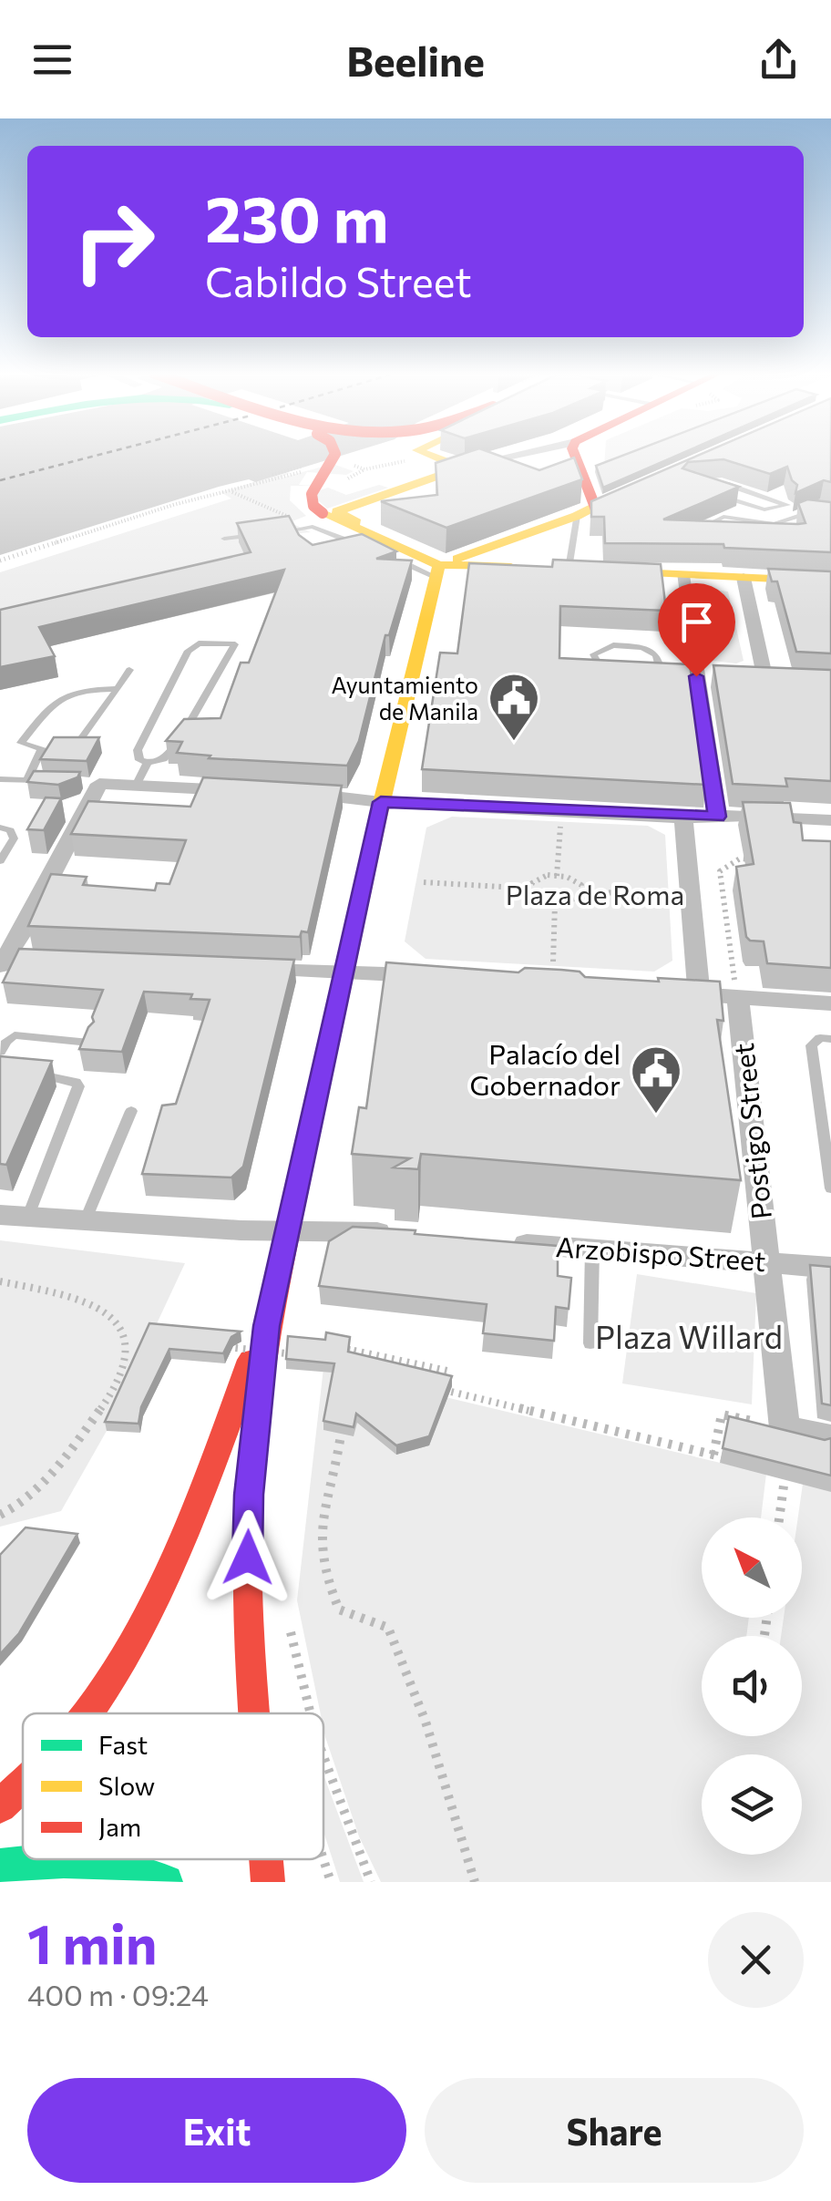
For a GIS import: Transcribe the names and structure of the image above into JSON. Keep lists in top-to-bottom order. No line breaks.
{"streets":{"street":["Postigo Street","Arzobispo Street"]},"crossings":[["Postigo Street","Arzobispo Street"]],"parks":["Plaza de Roma","Plaza Willard"],"places":{"public building":["Ayuntamiento de Manila","Palacío del Gobernador"]},"legend":["Fast","Slow","Jam"],"north":"top left","page":{"header":"Beeline","turn":["230 m","Cabildo Street"],"heading":["1 min","400 m · 09:24"],"buttons":["Exit","Share"]}}
